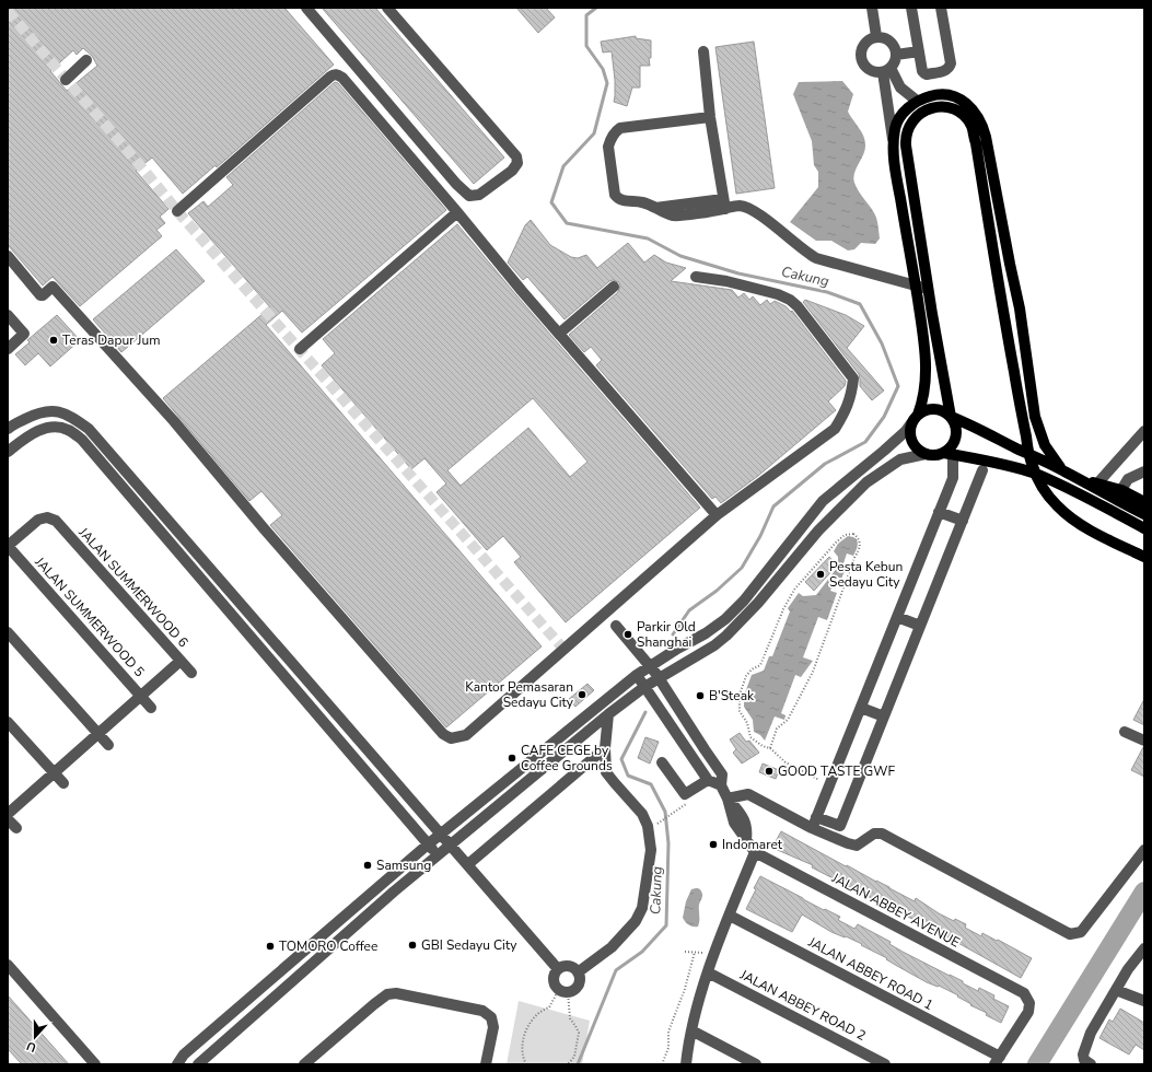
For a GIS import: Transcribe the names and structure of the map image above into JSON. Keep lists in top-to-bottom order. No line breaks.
{"streets":{"street":["JALAN SUMMERWOOD 6","JALAN SUMMERWOOD 5","JALAN ABBEY AVENUE","JALAN ABBEY ROAD 1","JALAN ABBEY ROAD 2"]},"crossings":[["JALAN SUMMERWOOD 6","JALAN SUMMERWOOD 5"],["JALAN ABBEY AVENUE","JALAN ABBEY ROAD 1"]],"water":["Cakung"],"places":["Teras Dapur Jum","Pesta Kebun Sedayu City","Parkir Old Shanghai","Kantor Pemasaran Sedayu City","B'Steak","CAFE CEGE by Coffee Grounds","GOOD TASTE GWF","Indomaret","Samsung","GBI Sedayu City","TOMORO Coffee"],"north":"bottom"}
